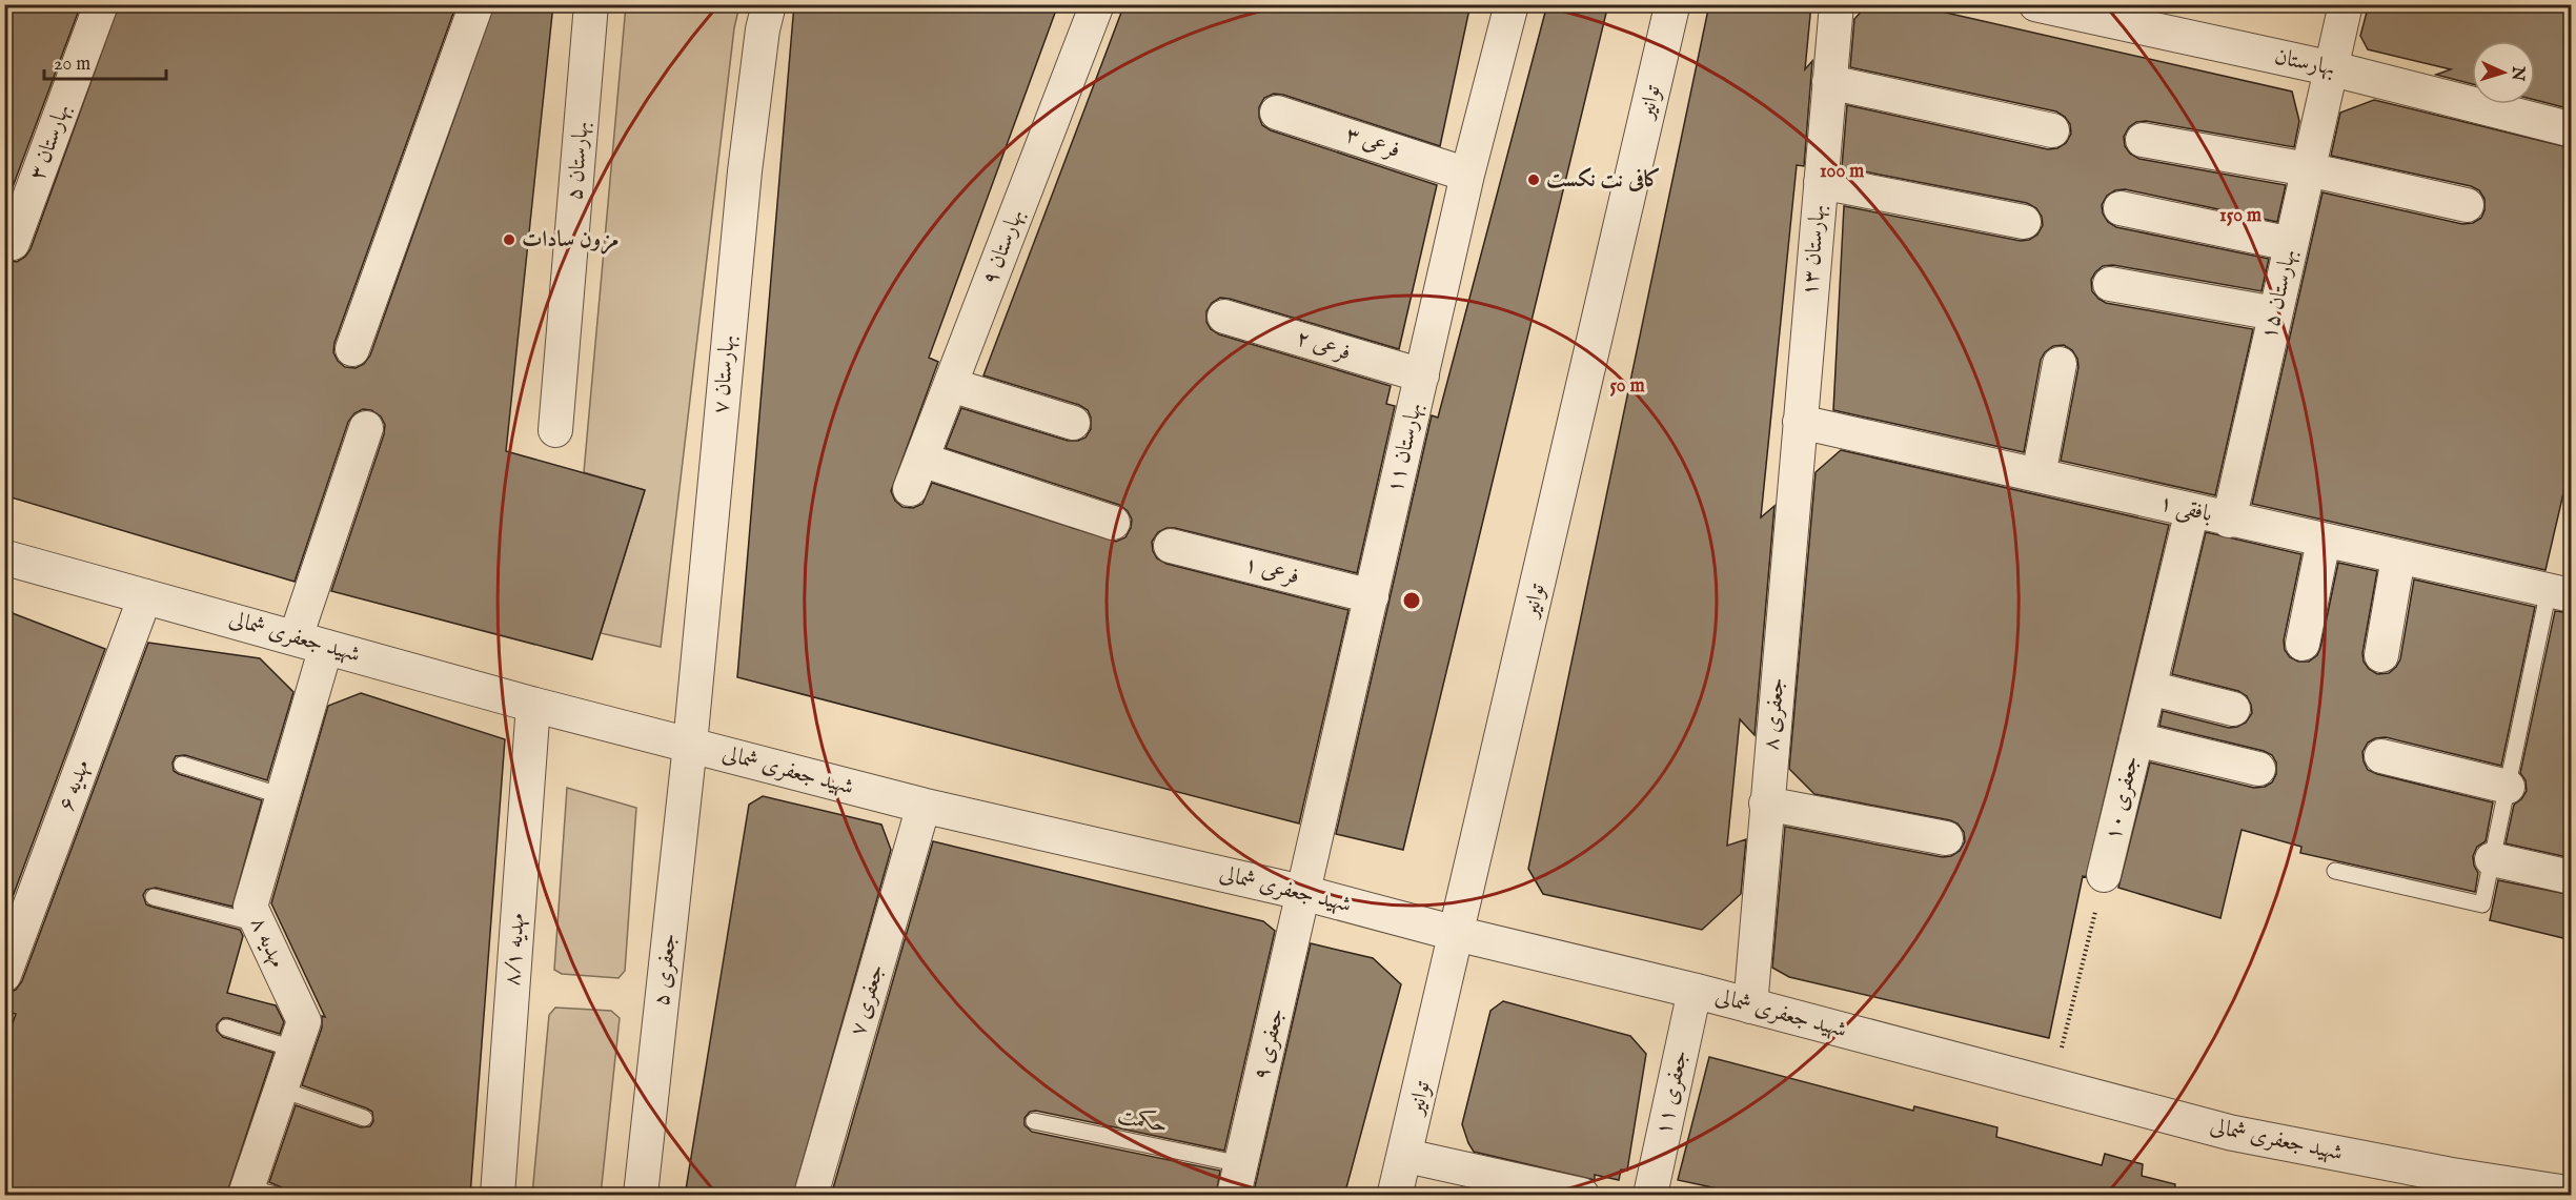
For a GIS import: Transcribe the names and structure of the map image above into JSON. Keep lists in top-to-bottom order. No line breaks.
{"streets":{"street":["بهارستان","توانیر","بهارستان ۳","فرعی ۳","بهارستان ۵","بهارستان ۹","بهارستان ۱۳","بهارستان ۱۵","فرعی ۲","بهارستان ۷","بهارستان ۱۱","بافقی ۱","فرعی ۱","شهید جعفری شمالی","جعفری ۸","مهدیه ۶","جعفری ۱۰","مهدیه ۸","مهدیه ۸/۱","جعفری ۵","جعفری ۷","جعفری ۹","جعفری ۱۱"],"lane":["حکمت"]},"crossings":[["بهارستان","بهارستان ۱۵"],["توانیر","شهید جعفری شمالی"],["فرعی ۳","بهارستان ۱۱"],["بهارستان ۱۳","بافقی ۱"],["بهارستان ۱۳","جعفری ۸"],["بهارستان ۱۵","بافقی ۱"],["فرعی ۲","بهارستان ۱۱"],["بهارستان ۷","شهید جعفری شمالی"],["بهارستان ۷","جعفری ۵"],["بهارستان ۱۱","فرعی ۱"],["بهارستان ۱۱","شهید جعفری شمالی"],["بهارستان ۱۱","جعفری ۹"],["بافقی ۱","جعفری ۸"],["بافقی ۱","جعفری ۱۰"],["شهید جعفری شمالی","جعفری ۸"],["شهید جعفری شمالی","مهدیه ۶"],["شهید جعفری شمالی","مهدیه ۸"],["شهید جعفری شمالی","مهدیه ۸/۱"],["شهید جعفری شمالی","جعفری ۵"],["شهید جعفری شمالی","جعفری ۷"],["شهید جعفری شمالی","جعفری ۹"],["شهید جعفری شمالی","جعفری ۱۱"],["جعفری ۹","حکمت"]],"places":["کافی نت نکست","مزون سادات"],"scale_bar":"20 m","north":"right","rings":["100 m","150 m","50 m"]}
